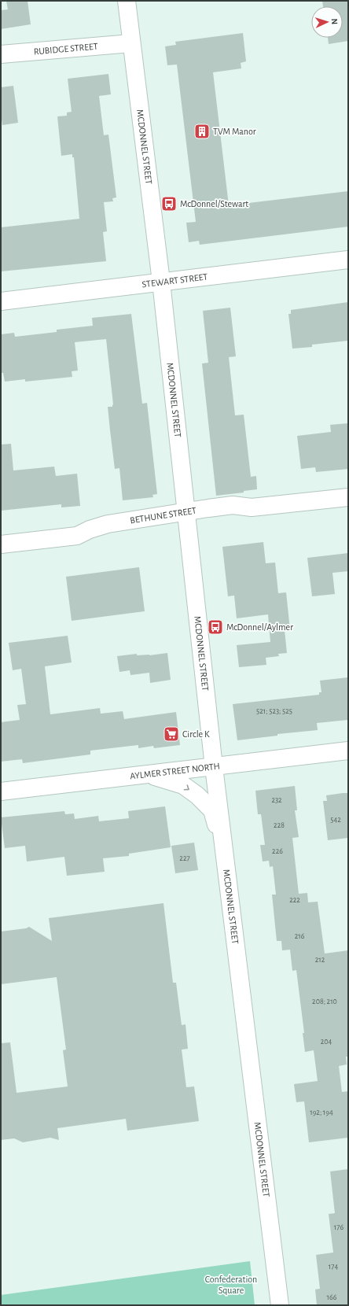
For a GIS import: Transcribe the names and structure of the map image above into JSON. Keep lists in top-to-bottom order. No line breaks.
{"streets":{"street":["RUBIDGE STREET","MCDONNEL STREET","STEWART STREET","BETHUNE STREET","AYLMER STREET NORTH"]},"crossings":[["RUBIDGE STREET","MCDONNEL STREET"],["MCDONNEL STREET","STEWART STREET"],["MCDONNEL STREET","BETHUNE STREET"],["MCDONNEL STREET","AYLMER STREET NORTH"]],"parks":["Confederation Square"],"places":{"building":["TVM Manor"],"bus stop":["McDonnel/Stewart","McDonnel/Aylmer"],"supermarket":["Circle K"]},"house_numbers":["521; 523; 525","232","542","228","226","227","222","216","212","208; 210","204","192; 194","176","174","166"],"north":"right"}
